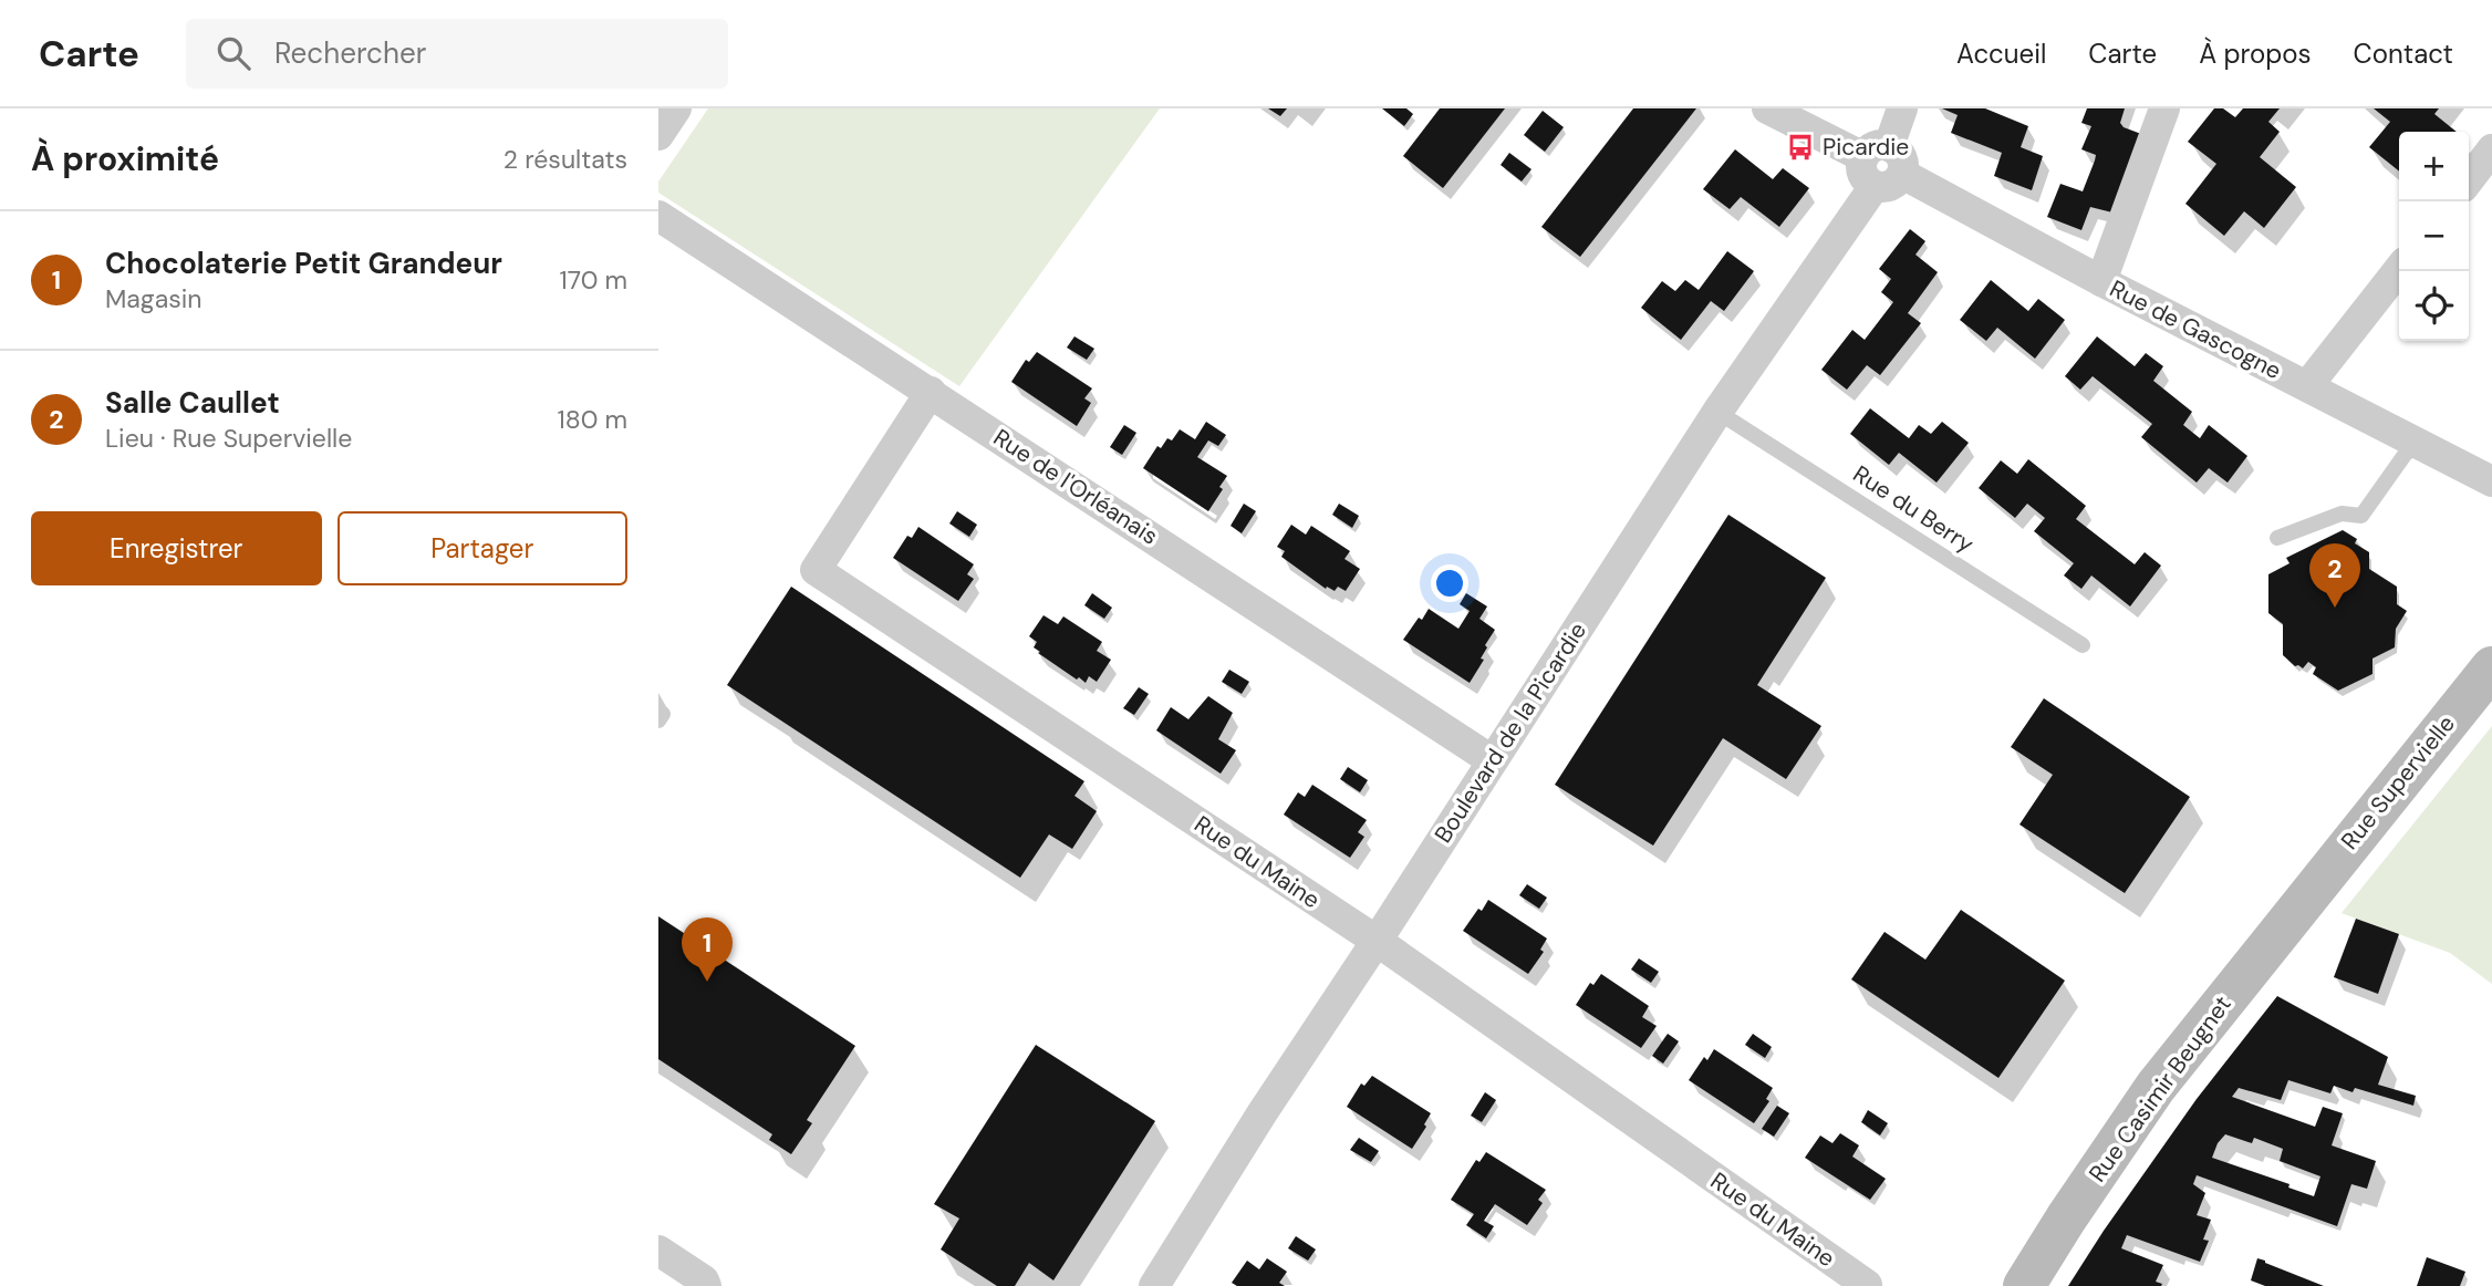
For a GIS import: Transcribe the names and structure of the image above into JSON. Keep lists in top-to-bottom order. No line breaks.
{"streets":{"main road":["Rue Supervielle","Rue Casimir Beugnet"],"street":["Rue de Gascogne","Rue de l'Orléanais","Boulevard de la Picardie","Rue du Maine"],"lane":["Rue du Berry"]},"crossings":[["Rue de Gascogne","Boulevard de la Picardie"],["Rue de l'Orléanais","Boulevard de la Picardie"],["Rue de l'Orléanais","Rue du Maine"],["Rue du Berry","Boulevard de la Picardie"],["Boulevard de la Picardie","Rue du Maine"],["Rue Supervielle","Rue Casimir Beugnet"]],"places":{"bus stop":["Picardie"]},"page":{"header":"Carte","search":"Rechercher","nav":["Accueil","Carte","À propos","Contact"],"heading":["À proximité","2 résultats"],"map_buttons":["+","−"],"list":[{"mark":"1","name":"Chocolaterie Petit Grandeur","note":"Magasin","value":"170 m"},{"mark":"2","name":"Salle Caullet","note":"Lieu · Rue Supervielle","value":"180 m"}],"buttons":["Enregistrer","Partager"],"pins":["2","1"]}}
